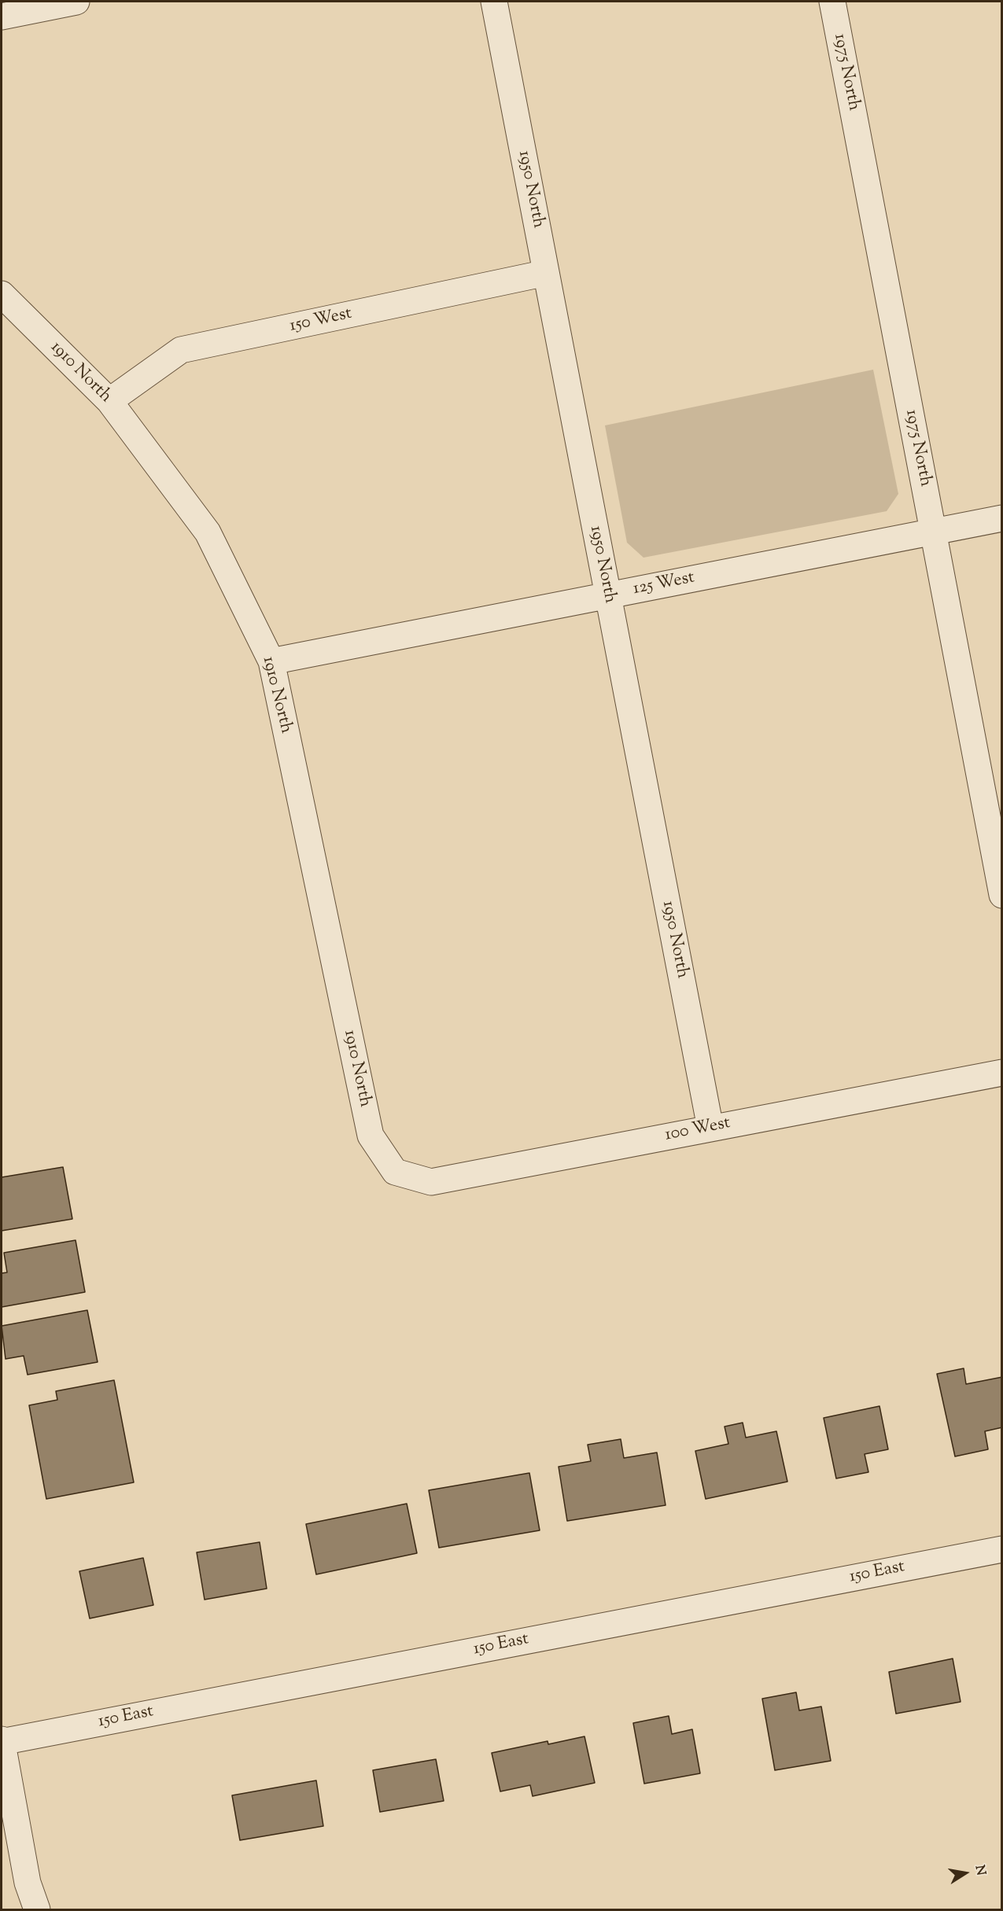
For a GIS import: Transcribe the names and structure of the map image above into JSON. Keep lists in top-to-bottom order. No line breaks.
{"streets":{"street":["1975 North","1950 North","150 West","1910 North","125 West","100 West","150 East"]},"crossings":[["1975 North","125 West"],["1950 North","150 West"],["1950 North","125 West"],["1950 North","100 West"],["150 West","1910 North"],["1910 North","125 West"],["1910 North","100 West"]],"north":"right"}
